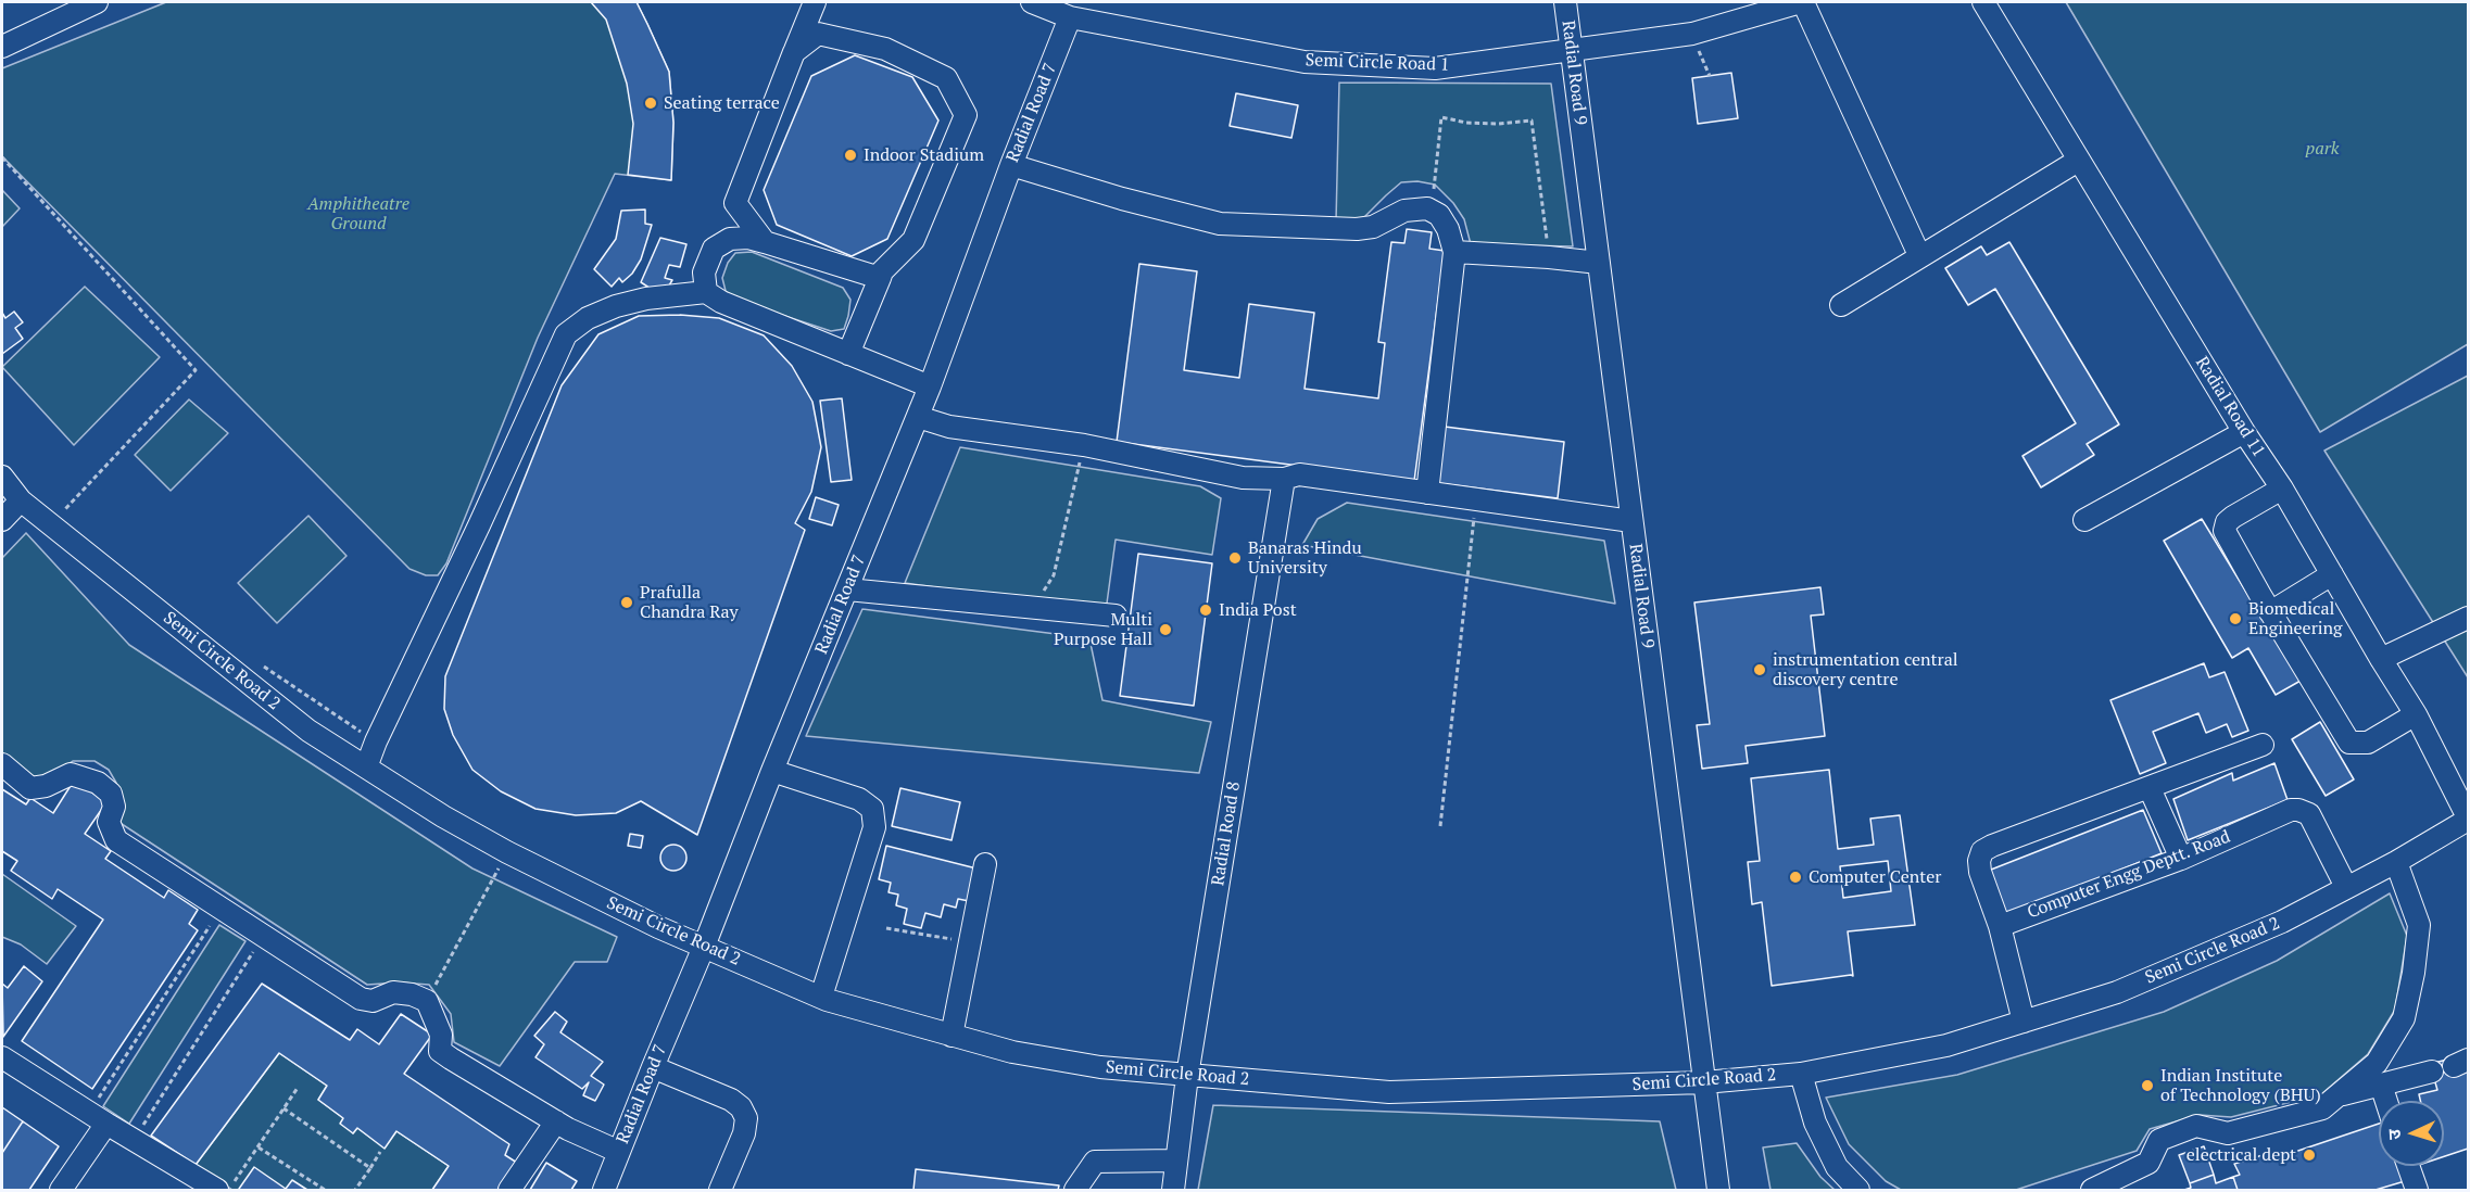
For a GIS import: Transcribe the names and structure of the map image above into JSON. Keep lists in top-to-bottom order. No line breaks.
{"streets":{"lane":["Semi Circle Road 1","Radial Road 9","Radial Road 7","Radial Road 11","Semi Circle Road 2","Radial Road 8","Computer Engg Deptt. Road"]},"crossings":[["Semi Circle Road 1","Radial Road 9"],["Semi Circle Road 1","Radial Road 7"],["Radial Road 9","Semi Circle Road 2"],["Radial Road 7","Semi Circle Road 2"],["Radial Road 11","Semi Circle Road 2"],["Semi Circle Road 2","Radial Road 8"],["Semi Circle Road 2","Computer Engg Deptt. Road"]],"parks":["park","Amphitheatre Ground"],"places":["Seating terrace","Indoor Stadium","Banaras Hindu University","Prafulla Chandra Ray","India Post","Biomedical Engineering","Multi Purpose Hall","instrumentation central discovery centre","Computer Center","Indian Institute of Technology (BHU)","electrical dept"],"north":"left"}
